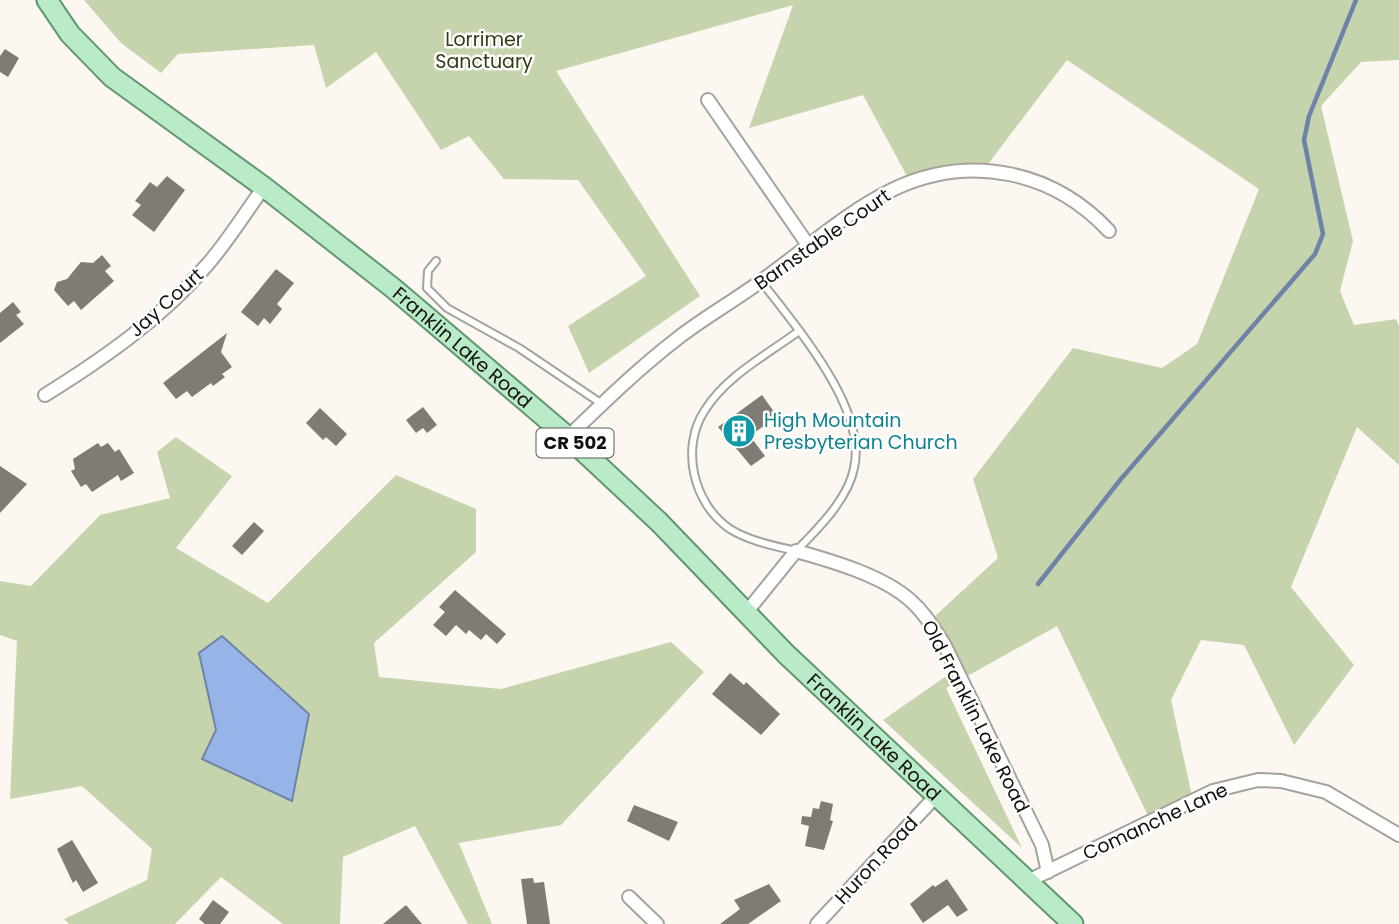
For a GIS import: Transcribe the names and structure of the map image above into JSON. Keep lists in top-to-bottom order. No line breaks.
{"streets":{"main road":["Franklin Lake Road","CR 502"],"street":["Barnstable Court","Jay Court","Old Franklin Lake Road","Comanche Lane","Huron Road"]},"crossings":[["Barnstable Court","Franklin Lake Road"],["Jay Court","Franklin Lake Road"],["Franklin Lake Road","Comanche Lane"],["Franklin Lake Road","Huron Road"],["Old Franklin Lake Road","Comanche Lane"]],"parks":["Lorrimer Sanctuary"],"places":{"building":["High Mountain Presbyterian Church"]}}
